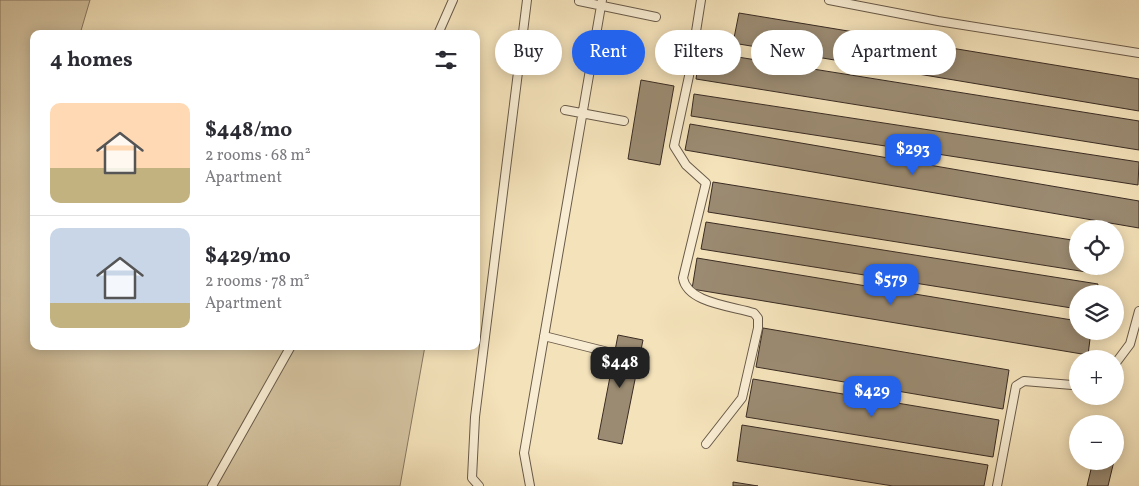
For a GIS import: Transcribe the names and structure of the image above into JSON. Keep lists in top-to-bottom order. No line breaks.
{"page":{"chip":["Buy","Rent","Filters","New","Apartment"],"heading":"4 homes","list":[{"name":"$448/mo","note":"2 rooms · 68 m² · Apartment"},{"name":"$429/mo","note":"2 rooms · 78 m² · Apartment"}],"price":["$293","$579","$448","$429"],"map_buttons":["+","−"]}}
